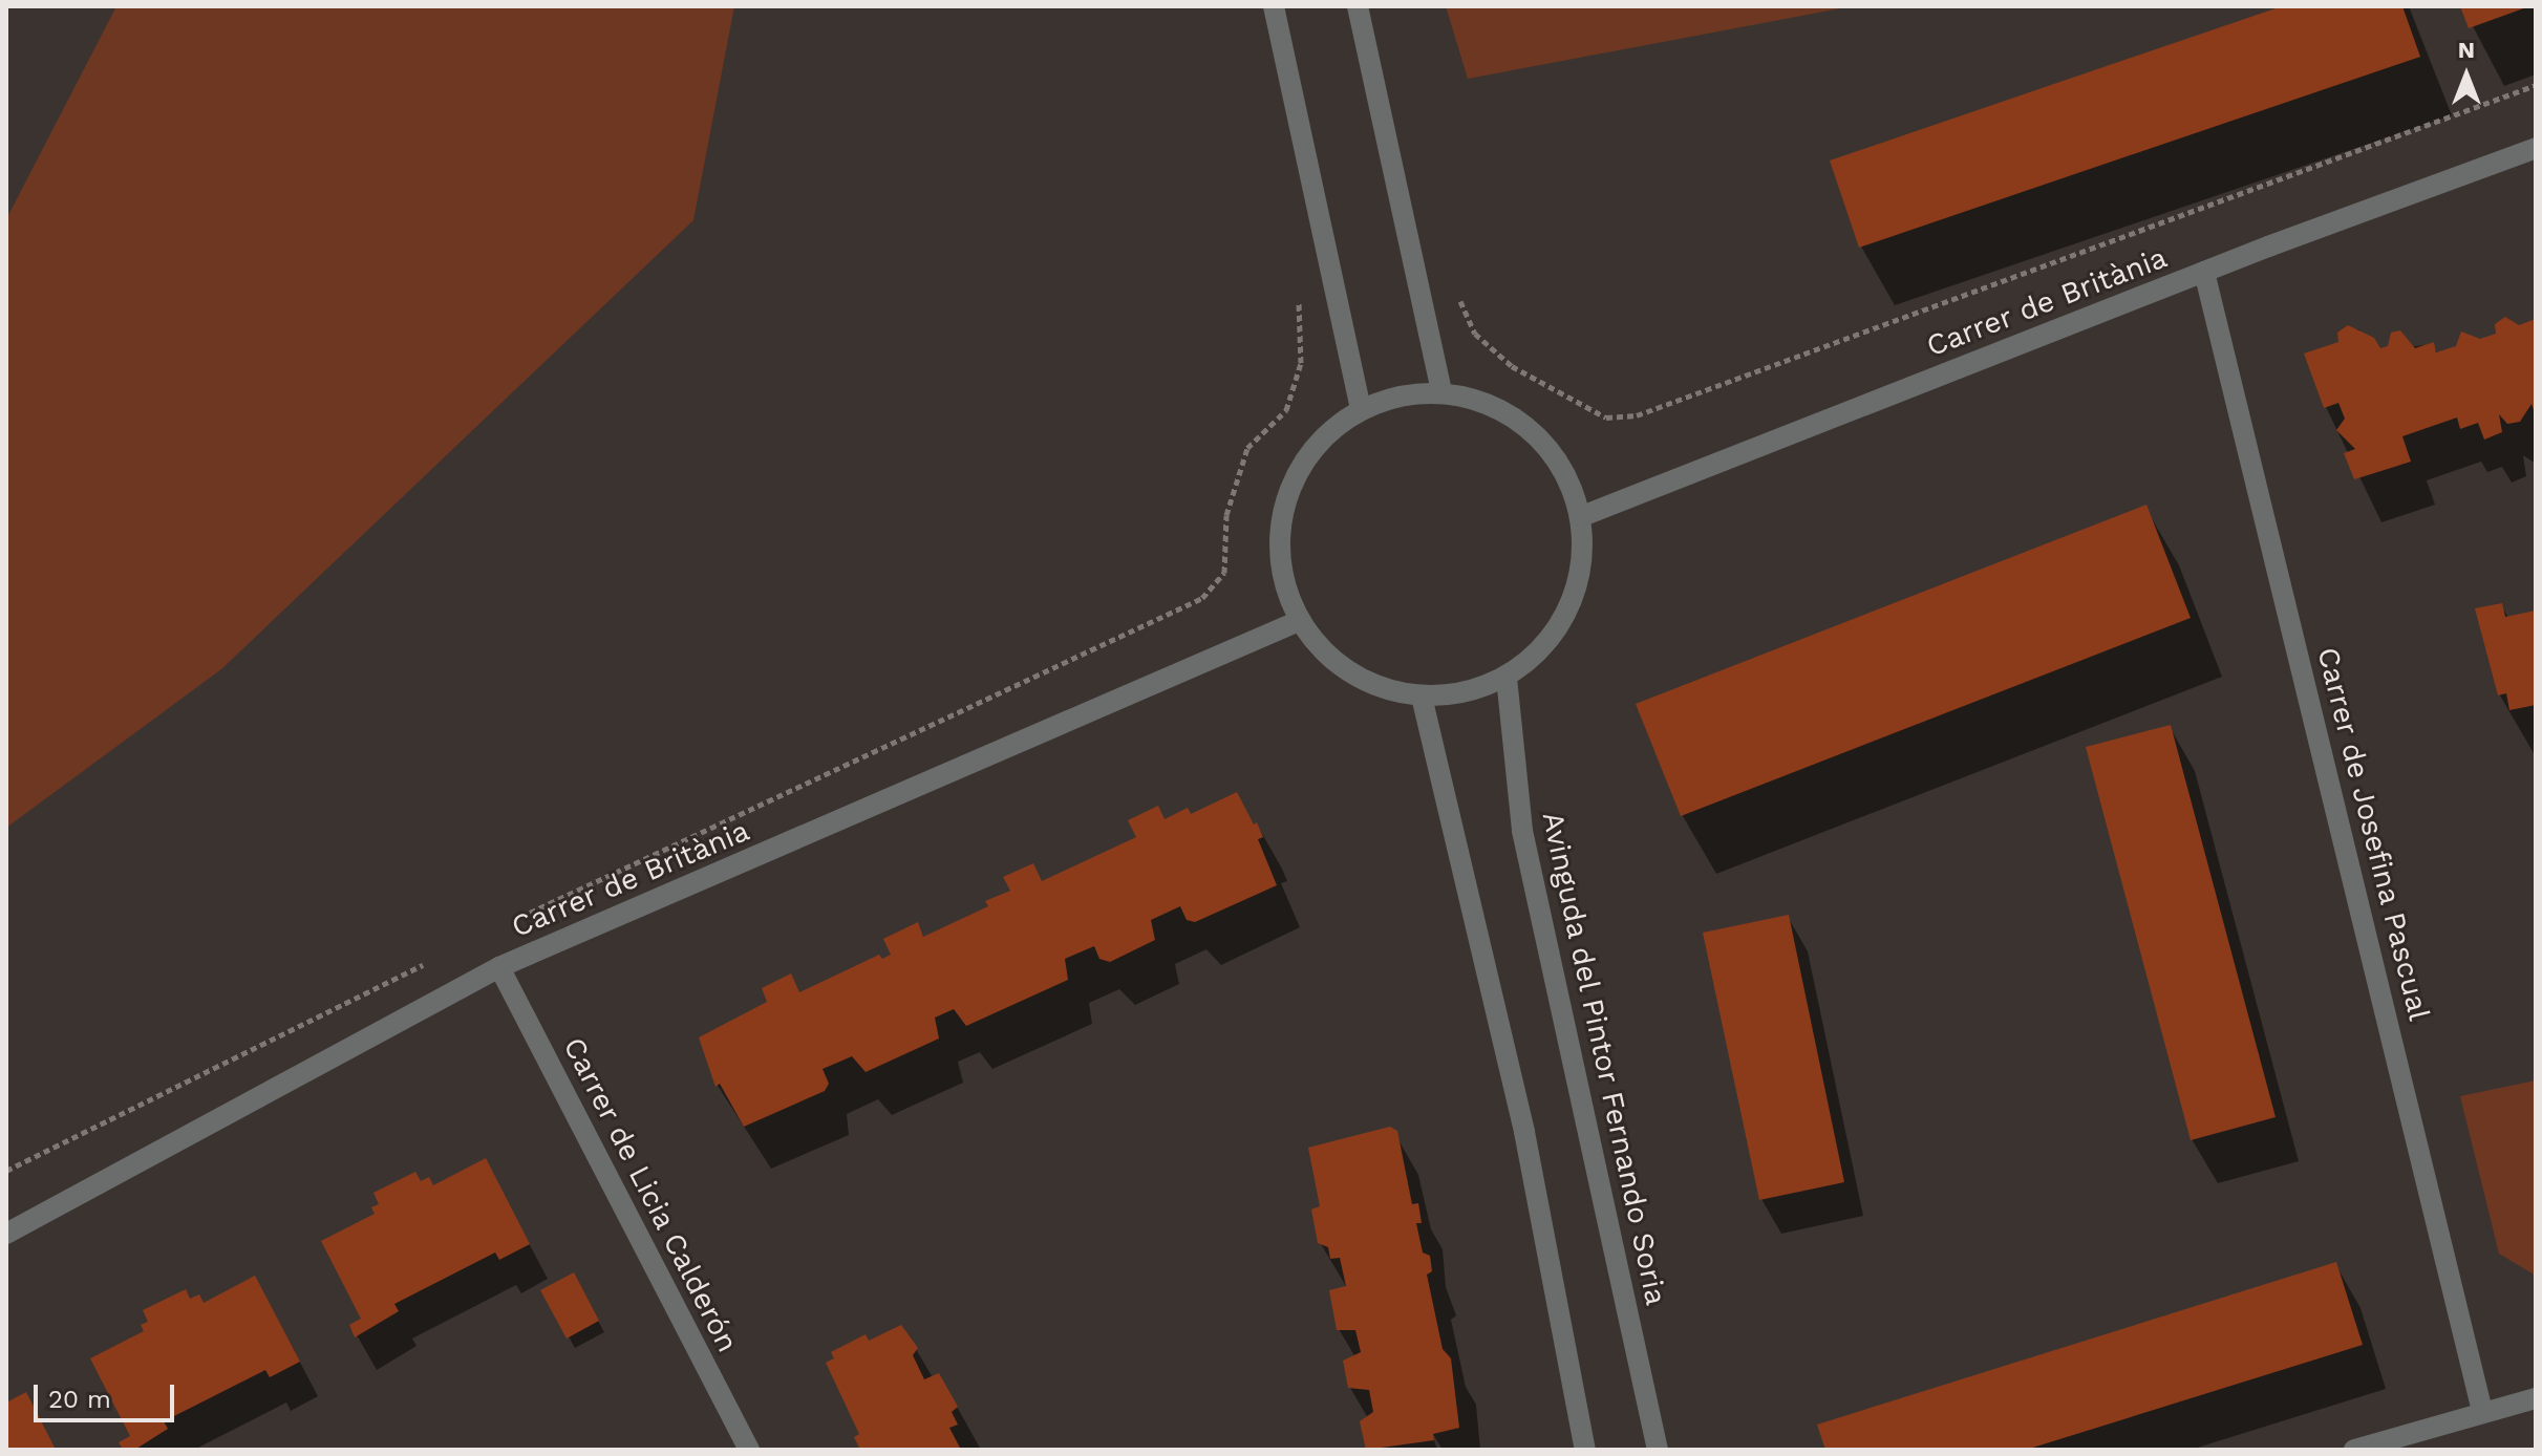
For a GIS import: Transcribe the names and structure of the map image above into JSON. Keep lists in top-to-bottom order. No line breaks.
{"streets":{"street":["Carrer de Britània","Carrer de Josefina Pascual","Avinguda del Pintor Fernando Soria","Carrer de Licia Calderón"]},"crossings":[["Carrer de Britània","Carrer de Josefina Pascual"],["Carrer de Britània","Carrer de Licia Calderón"]],"scale_bar":"20 m","north":"top"}
